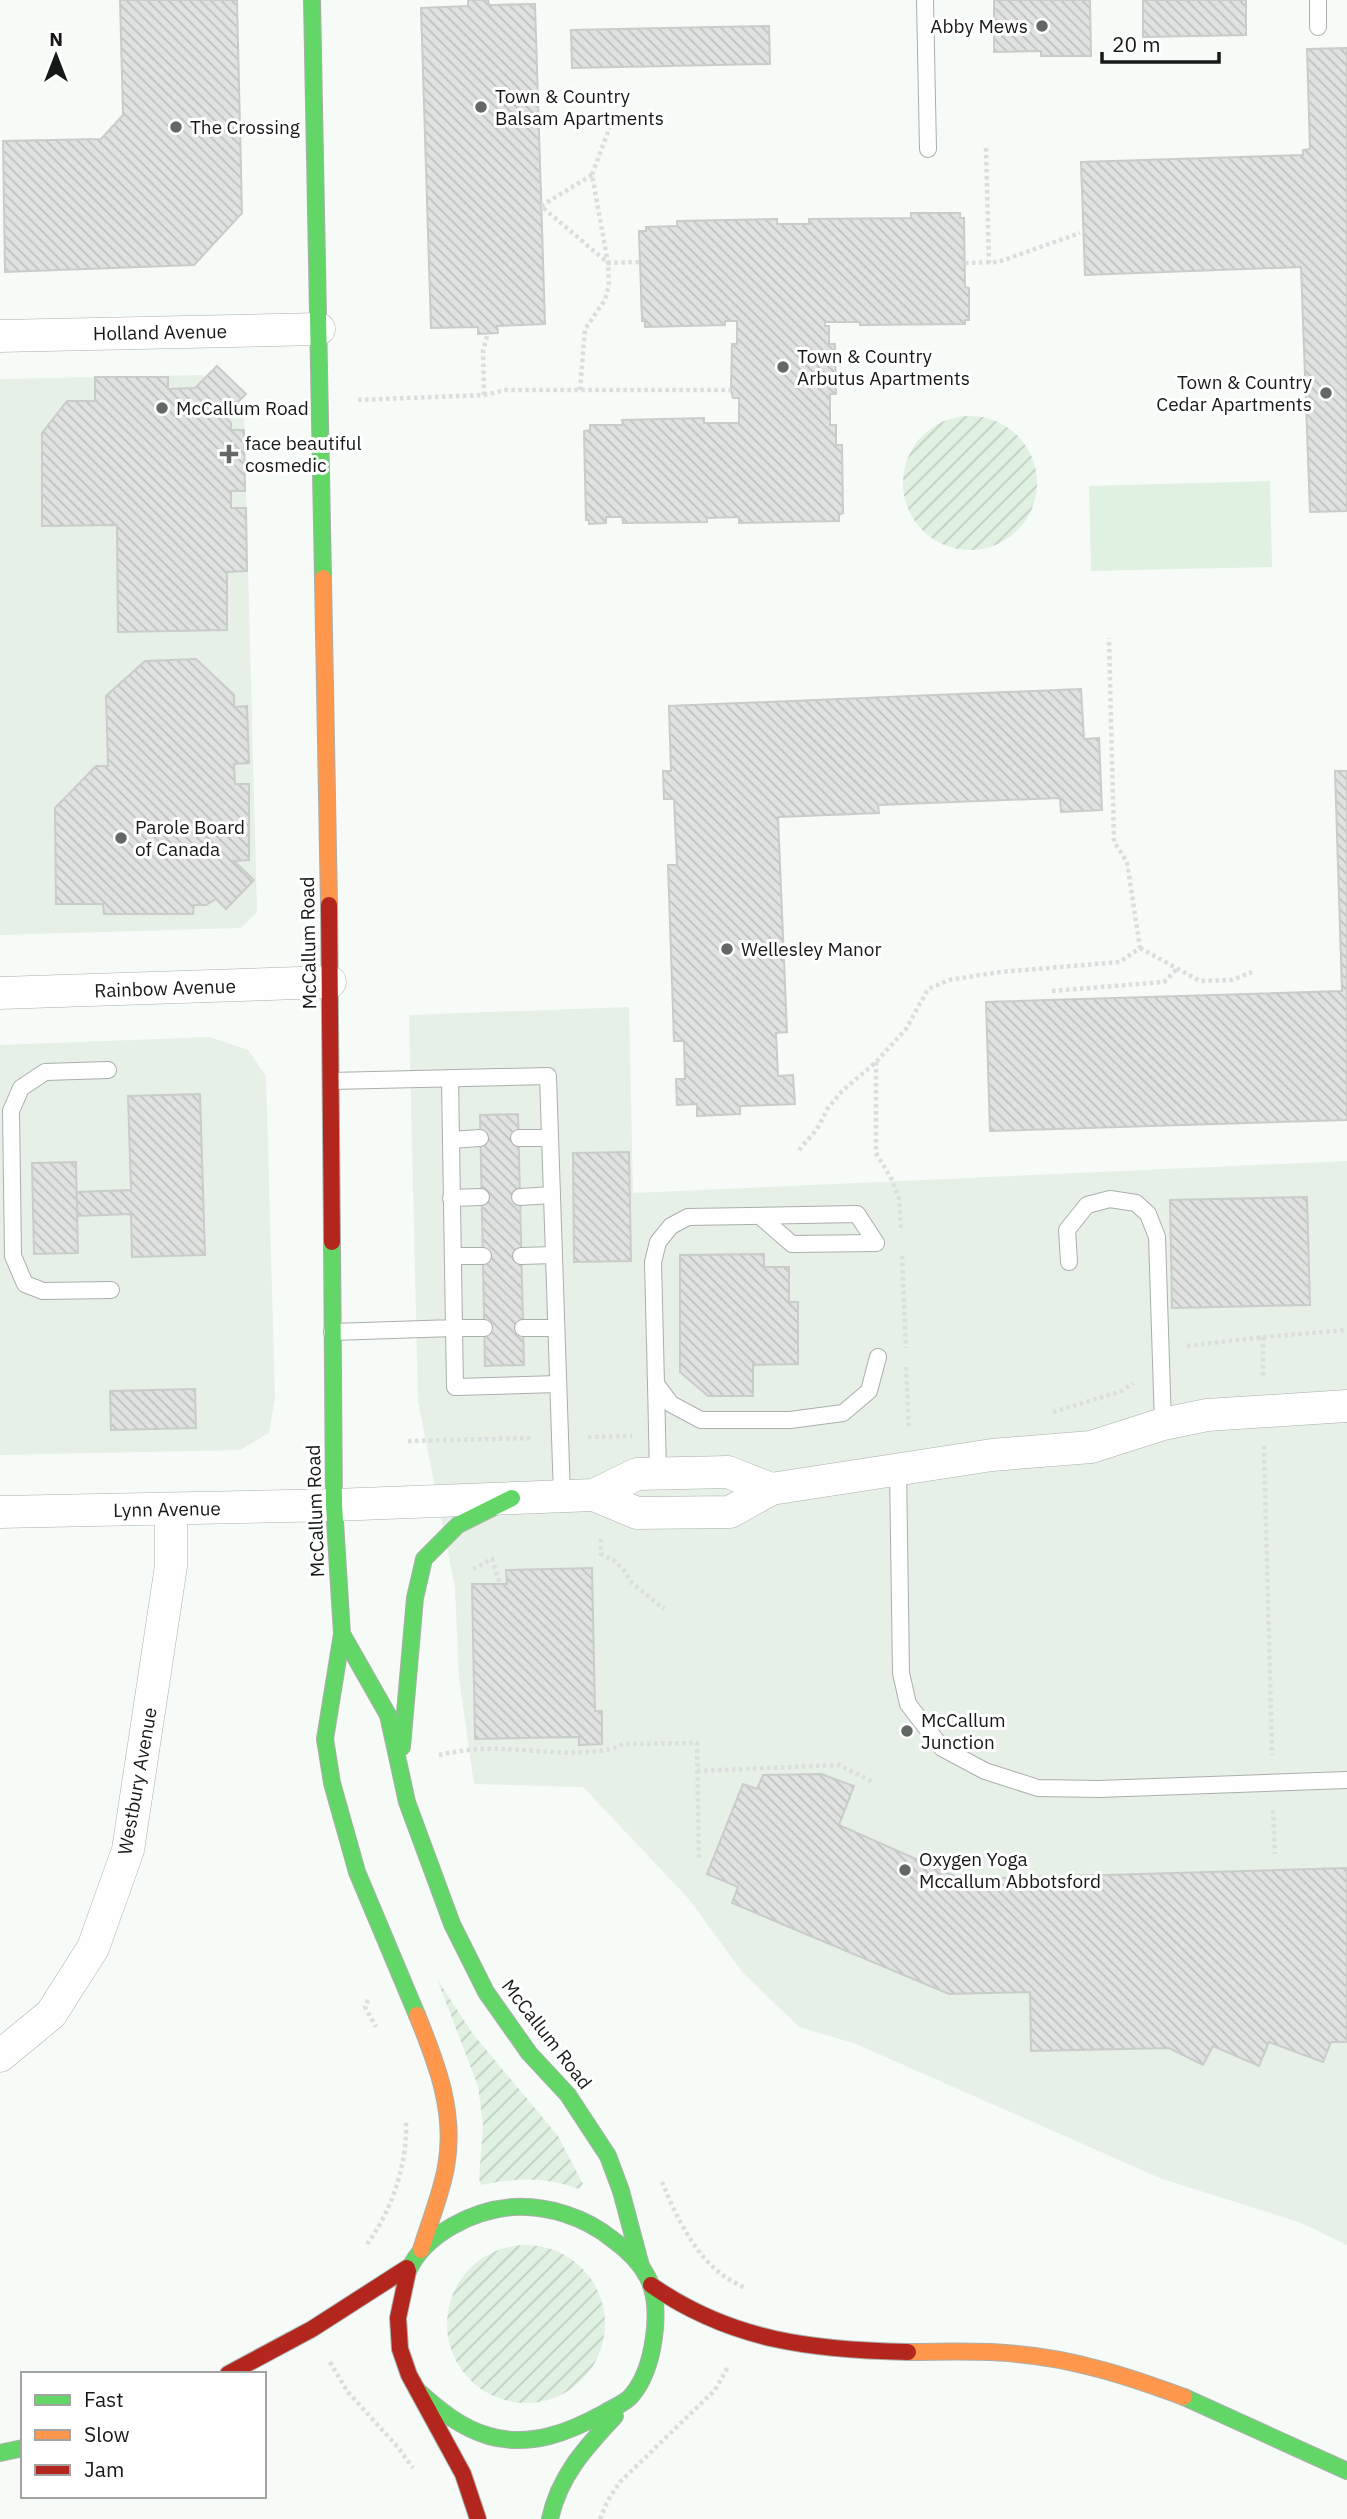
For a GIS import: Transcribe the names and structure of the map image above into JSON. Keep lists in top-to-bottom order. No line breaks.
{"streets":{"main road":["McCallum Road"],"street":["Holland Avenue","Rainbow Avenue","Lynn Avenue","Westbury Avenue"]},"crossings":[["Holland Avenue","McCallum Road"],["McCallum Road","Rainbow Avenue"],["McCallum Road","Lynn Avenue"],["Lynn Avenue","Westbury Avenue"]],"places":{"other":["Abby Mews","Town & Country Balsam Apartments","The Crossing","Town & Country Arbutus Apartments","Town & Country Cedar Apartments","McCallum Road","Parole Board of Canada","Wellesley Manor","McCallum Junction","Oxygen Yoga Mccallum Abbotsford"],"health":["face beautiful cosmedic"]},"legend":["Fast","Slow","Jam"],"scale_bar":"20 m","north":"top"}
